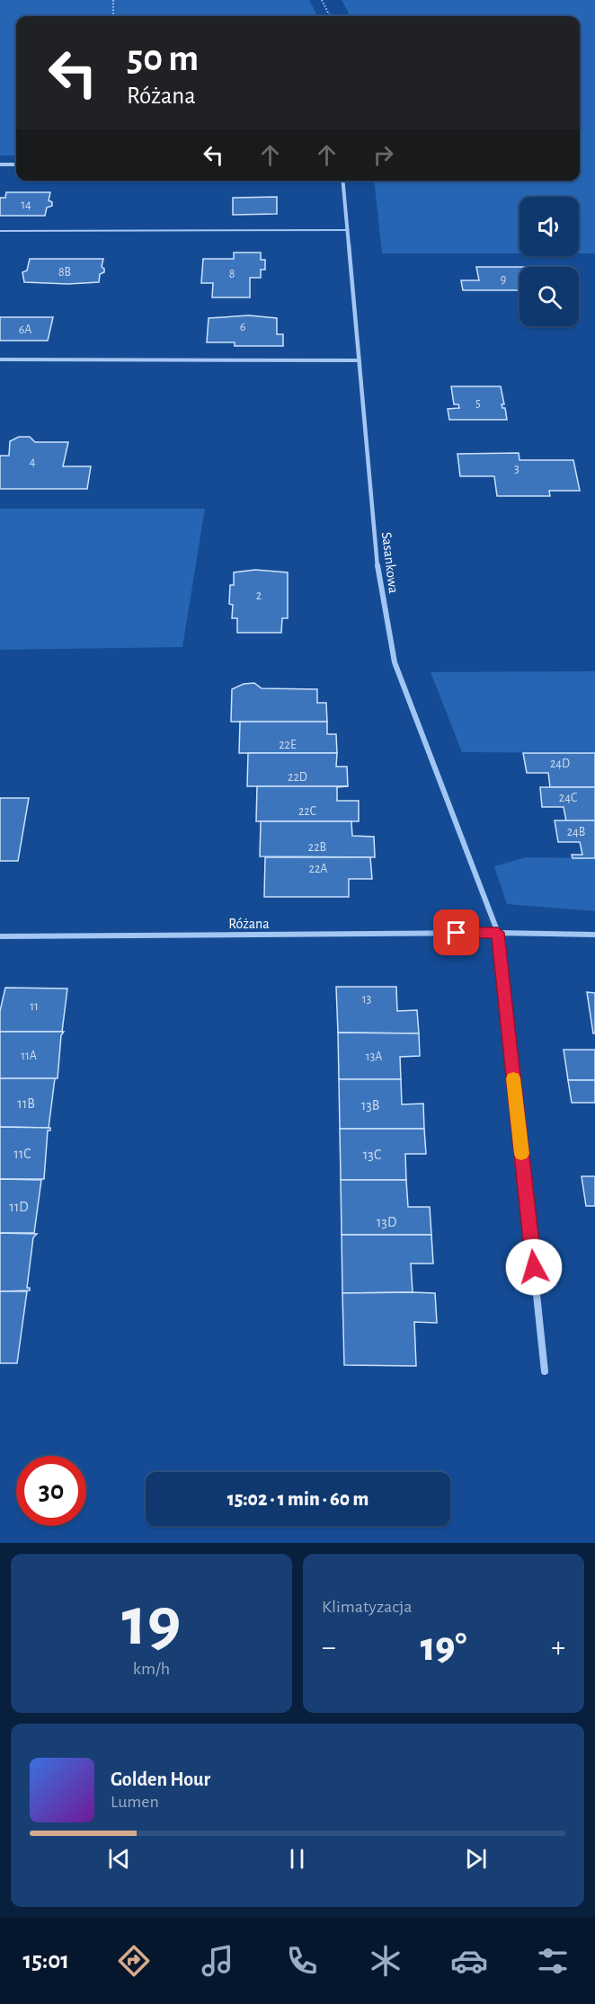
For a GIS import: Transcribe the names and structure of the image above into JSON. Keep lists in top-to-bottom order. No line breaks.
{"streets":{"street":["Sasankowa","Różana"]},"crossings":[["Sasankowa","Różana"]],"house_numbers":["14","8B","8","9","6","6A","5","4","3","2","22E","24D","22D","24C","22C","24B","22B","22A","13","11","11A","13A","11B","13B","11C","13C","11D","13D"],"page":{"turn":["50 m","Różana"],"limit":"30","trip":"15:02 · 1 min · 60 m","tile":[["19","km/h"],"Klimatyzacja"],"heat":["−","19°","+"],"song":["Golden Hour","Lumen"],"tabs":"15:01"}}
